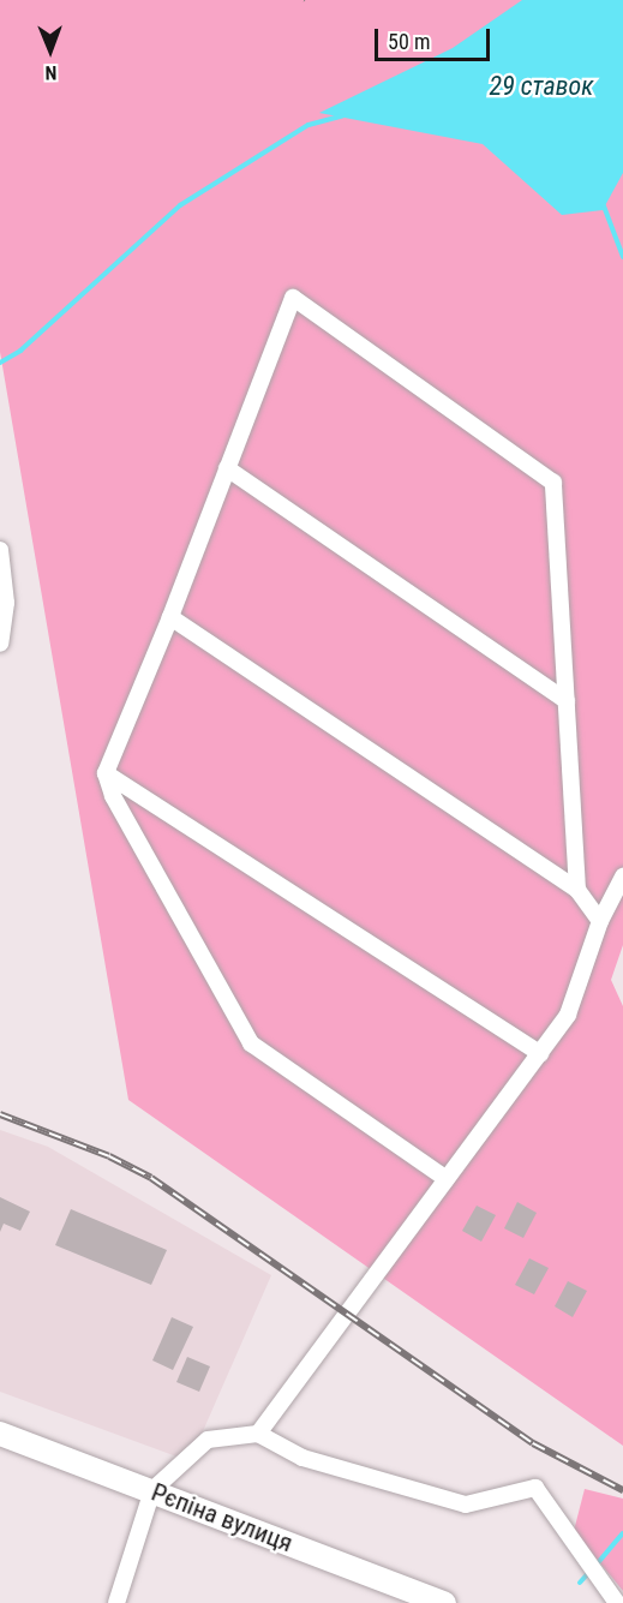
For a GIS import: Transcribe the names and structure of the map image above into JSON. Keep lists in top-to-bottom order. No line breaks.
{"streets":{"street":["Рєпіна вулиця"]},"water":["29 ставок"],"scale_bar":"50 m","north":"bottom"}
